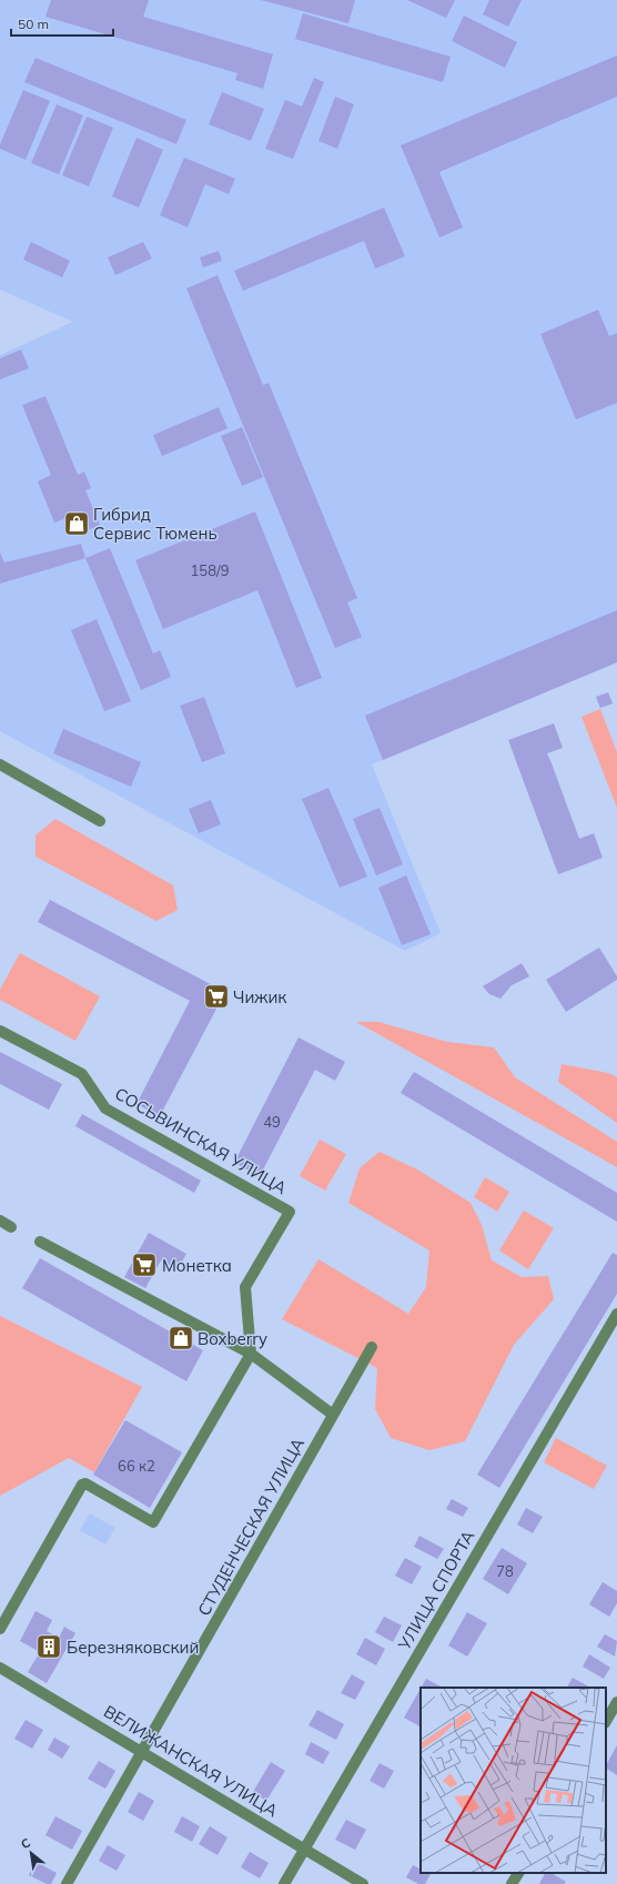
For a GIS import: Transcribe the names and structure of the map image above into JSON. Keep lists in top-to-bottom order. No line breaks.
{"streets":{"street":["СОСЬВИНСКАЯ УЛИЦА","СТУДЕНЧЕСКАЯ УЛИЦА","УЛИЦА СПОРТА","ВЕЛИЖАНСКАЯ УЛИЦА"]},"crossings":[["СТУДЕНЧЕСКАЯ УЛИЦА","ВЕЛИЖАНСКАЯ УЛИЦА"],["УЛИЦА СПОРТА","ВЕЛИЖАНСКАЯ УЛИЦА"]],"places":{"shop":["Гибрид Сервис Тюмень","Boxberry"],"supermarket":["Чижик","Монетка"],"building":["Березняковский"]},"house_numbers":["158/9","49","66 к2","78"],"scale_bar":"50 m","north":"top left"}
